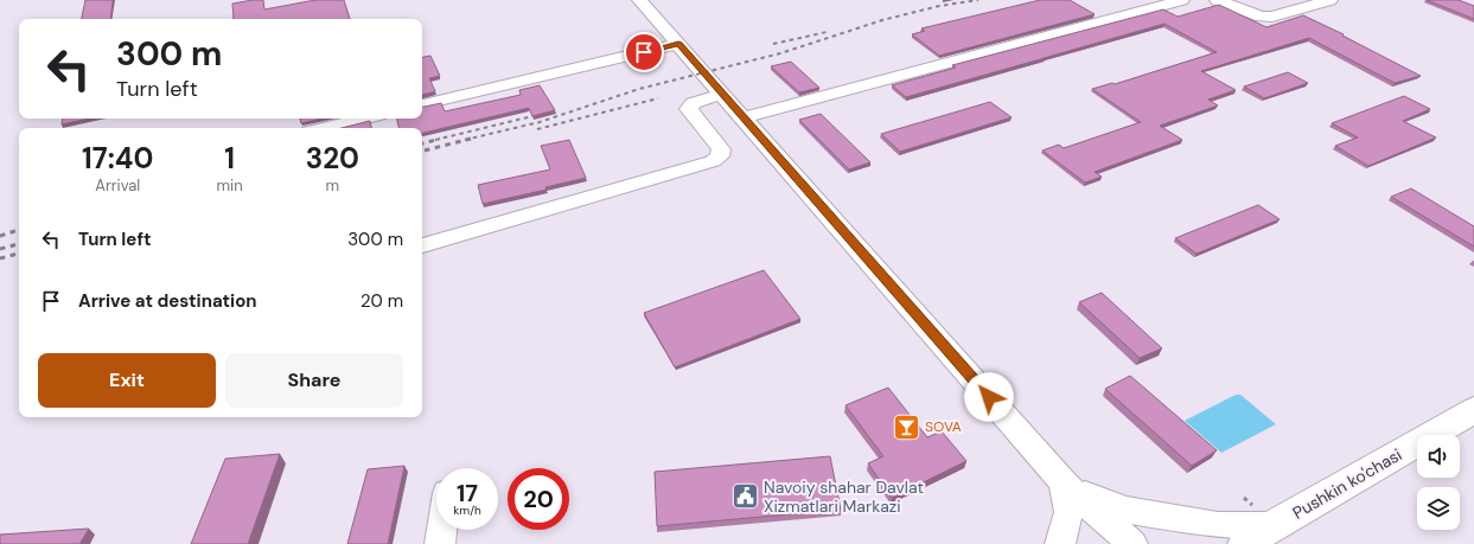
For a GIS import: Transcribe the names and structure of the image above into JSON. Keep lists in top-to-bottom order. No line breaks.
{"streets":{"main road":["Pushkin ko'chasi"]},"places":{"bar":["SOVA"],"public building":["Navoiy shahar Davlat Xizmatlari Markazi"]},"page":{"turn":["300 m","Turn left"],"eta":["17:40","Arrival","1","min","320","m"],"list":[{"name":"Turn left","value":"300 m"},{"name":"Arrive at destination","value":"20 m"}],"buttons":["Exit","Share"],"speed":"17 km/h","limit":"20"}}
